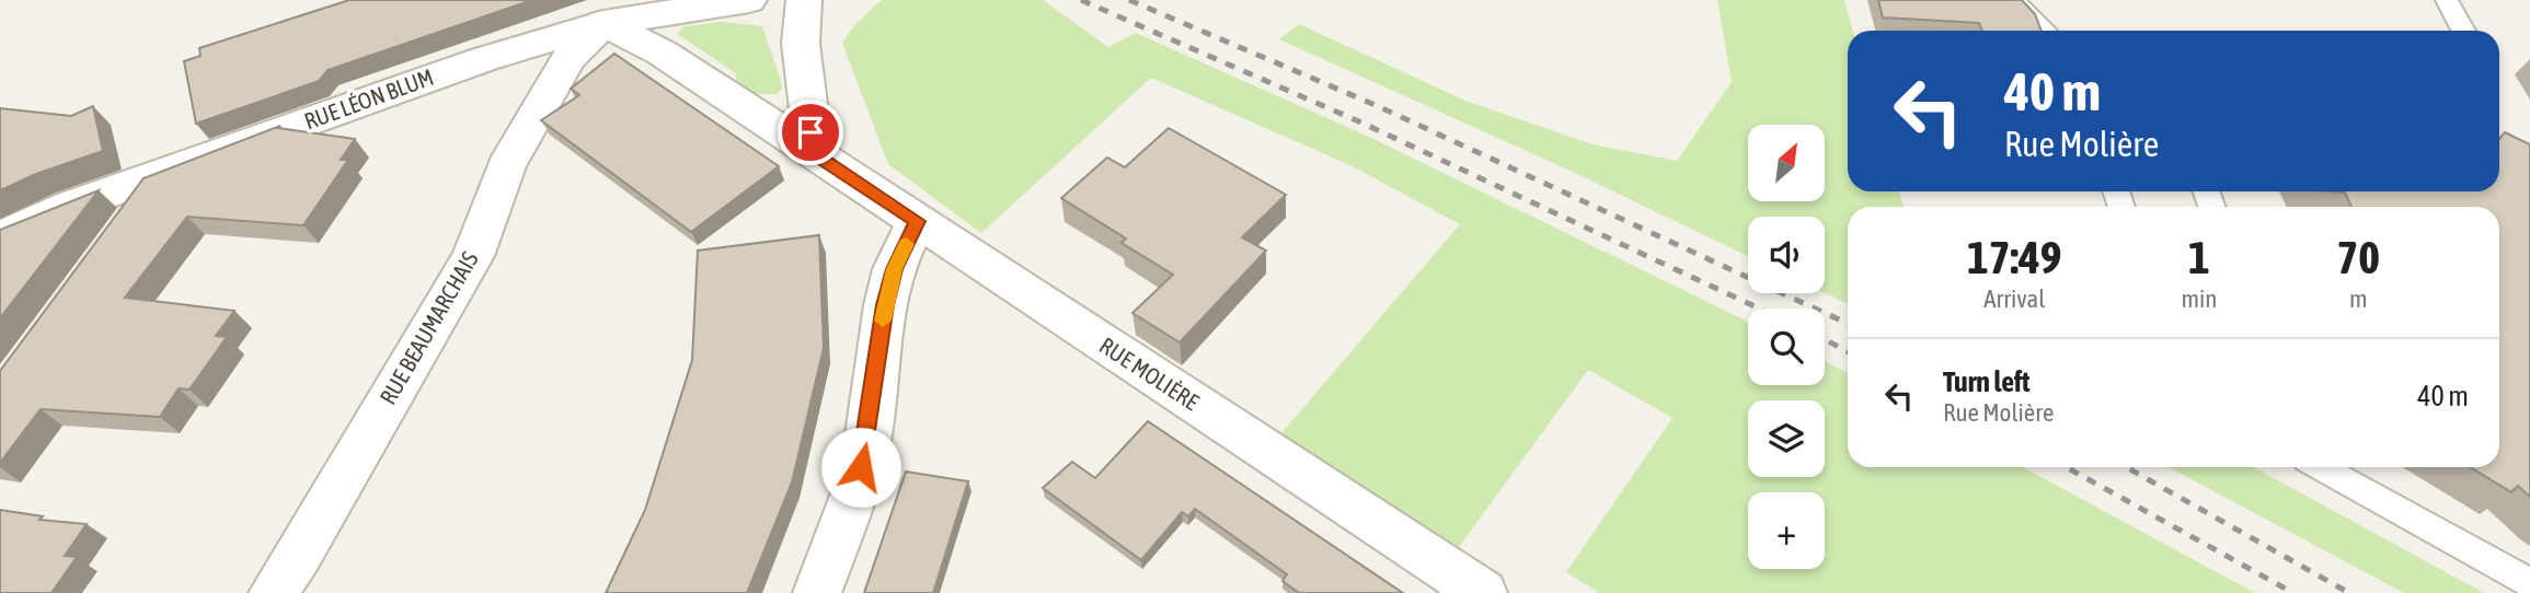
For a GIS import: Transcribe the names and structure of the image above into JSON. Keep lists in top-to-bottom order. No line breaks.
{"streets":{"street":["RUE LÉON BLUM","RUE BEAUMARCHAIS","RUE MOLIÈRE"]},"crossings":[["RUE LÉON BLUM","RUE BEAUMARCHAIS"],["RUE LÉON BLUM","RUE MOLIÈRE"],["RUE BEAUMARCHAIS","RUE MOLIÈRE"]],"north":"top right","page":{"turn":["40 m","Rue Molière"],"map_buttons":"+","eta":["17:49","Arrival","1","min","70","m"],"list":[{"name":"Turn left","note":"Rue Molière","value":"40 m"}]}}
